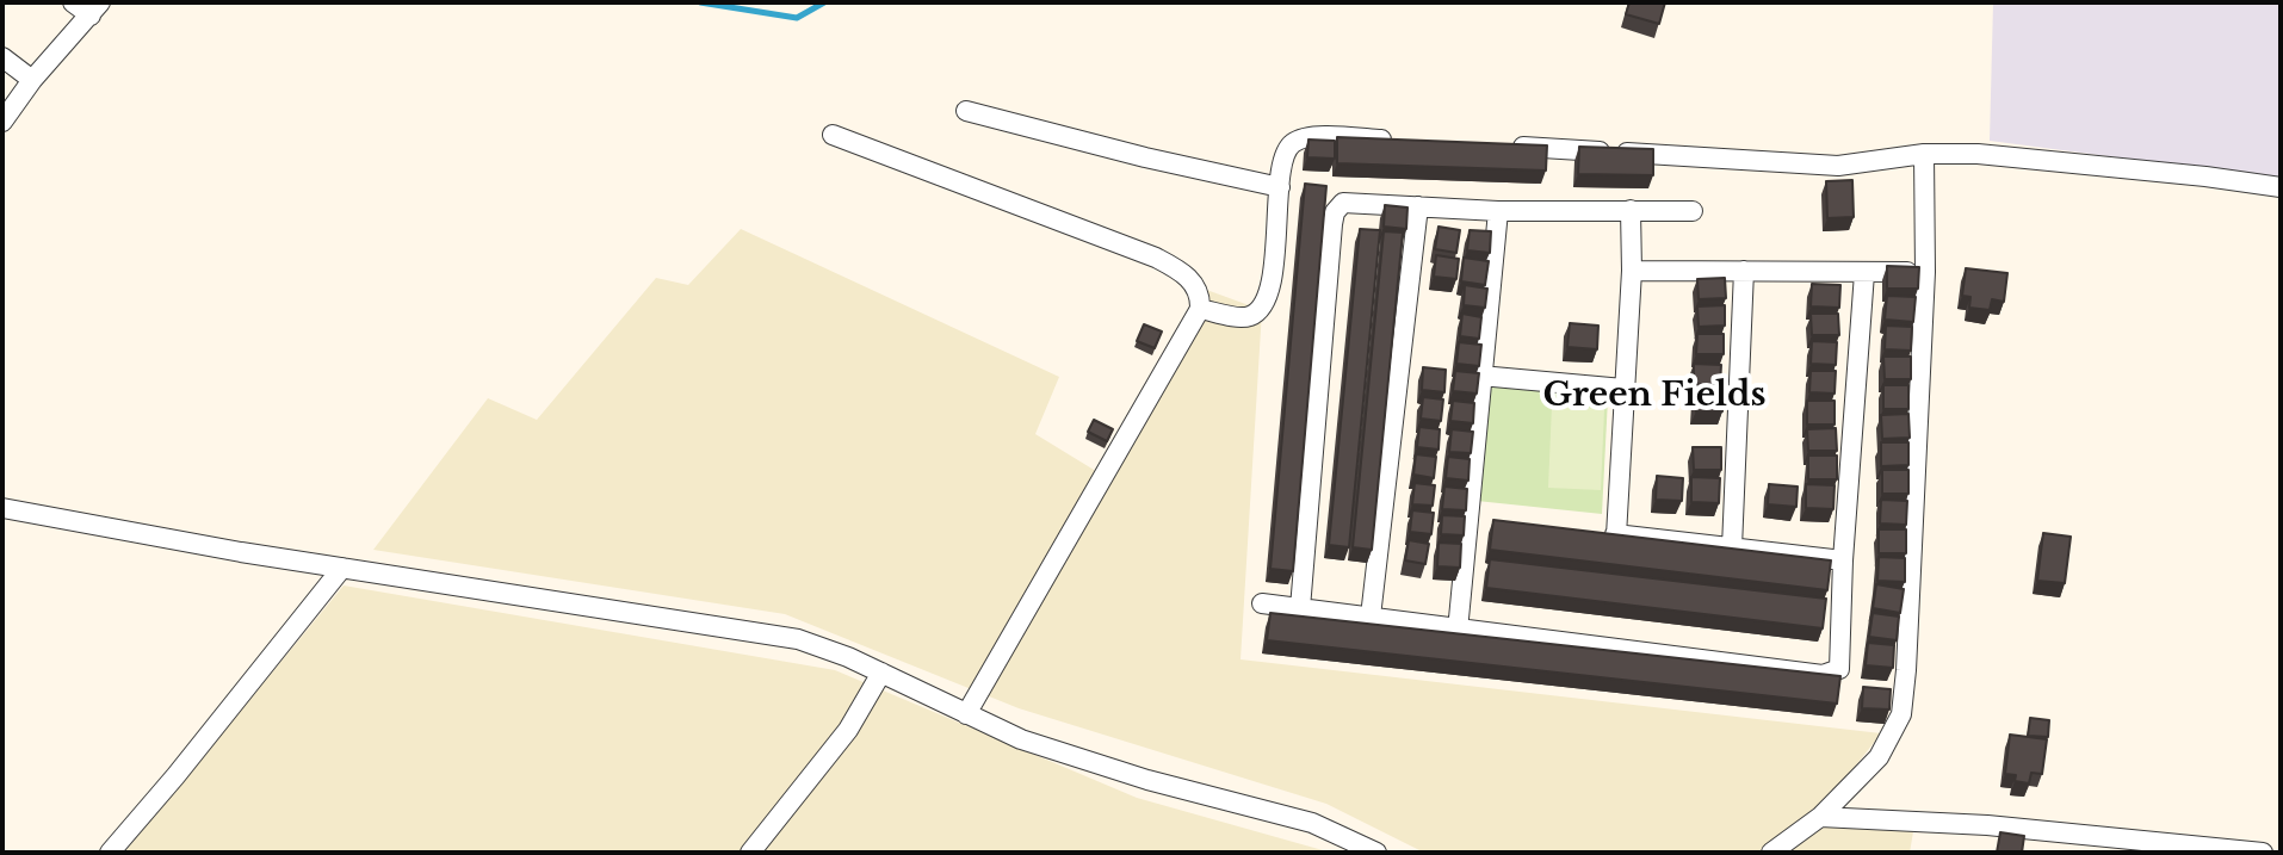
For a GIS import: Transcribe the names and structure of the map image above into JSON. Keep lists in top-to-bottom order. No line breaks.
{"districts":["Green Fields"]}
